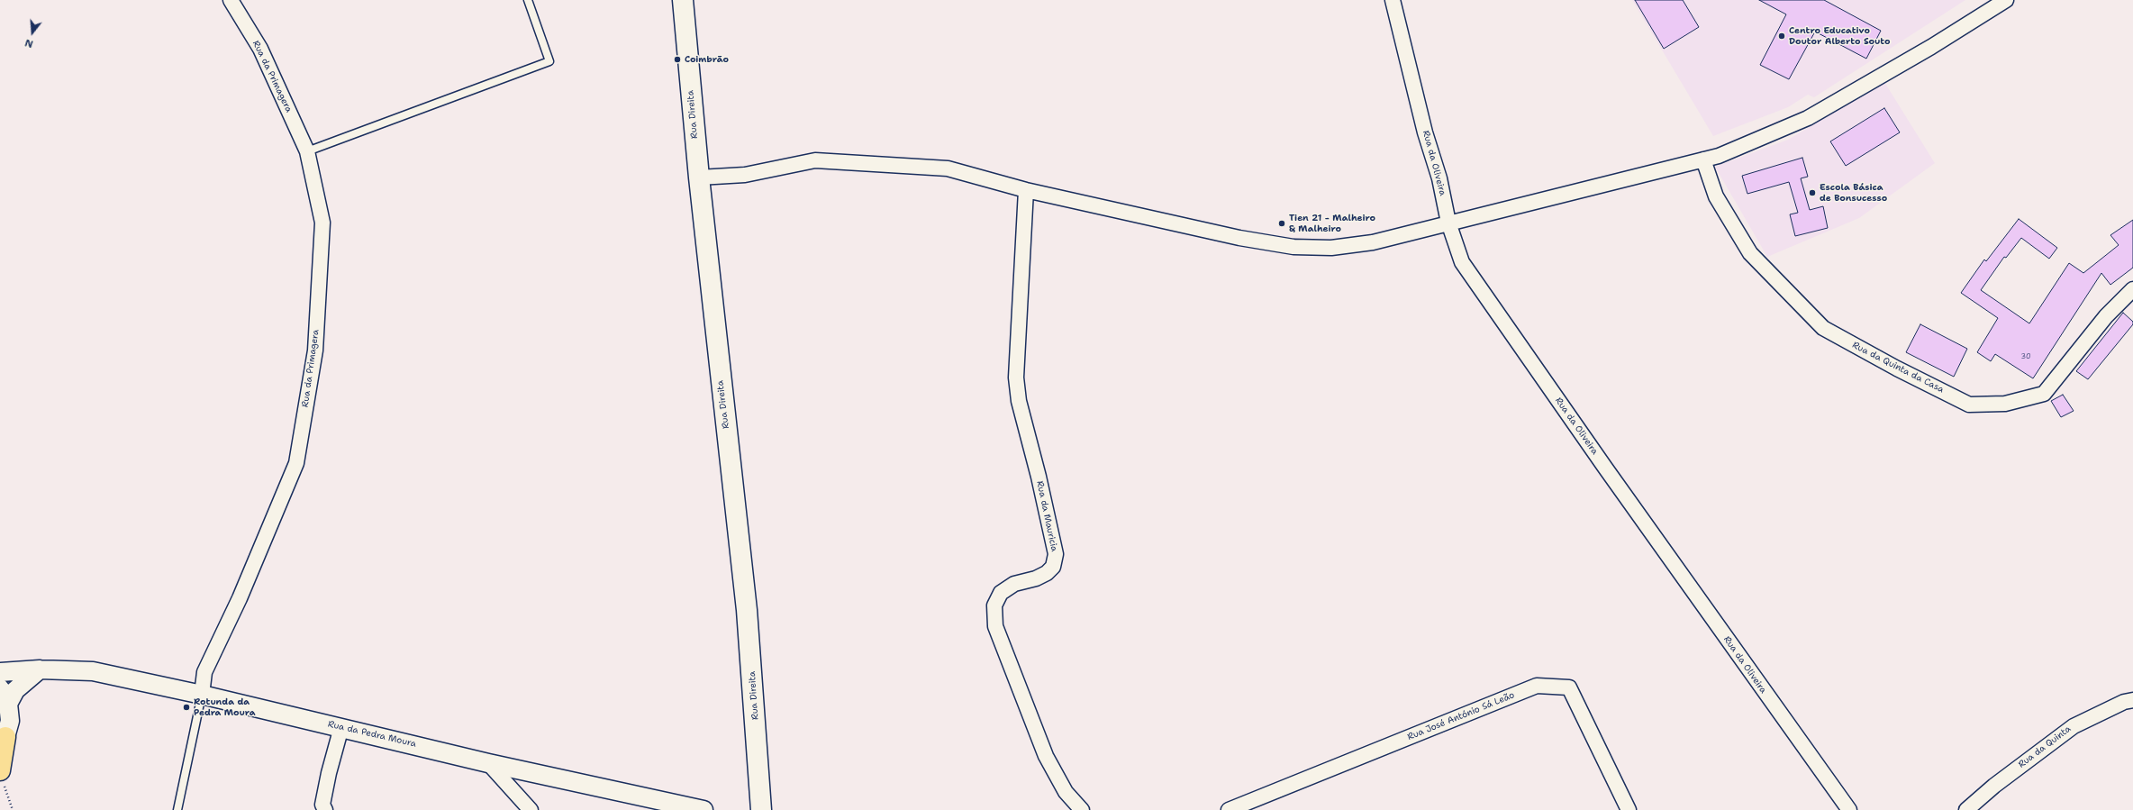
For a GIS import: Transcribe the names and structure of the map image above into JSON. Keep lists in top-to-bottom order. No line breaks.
{"streets":{"main road":["Rua Direita"],"street":["Rua da Primagera","Rua da Oliveira","Rua da Quinta da Casa","Rua da Mauricia","Rua José António Sá Leão","Rua da Pedra Moura","Rua da Quinta"]},"crossings":[["Rua da Primagera","Rua da Pedra Moura"]],"places":["Centro Educativo Doutor Alberto Souto","Coimbrão","Escola Básica de Bonsucesso","Tien 21 - Malheiro & Malheiro","Rotunda da Pedra Moura"],"house_numbers":["30"],"north":"bottom"}
